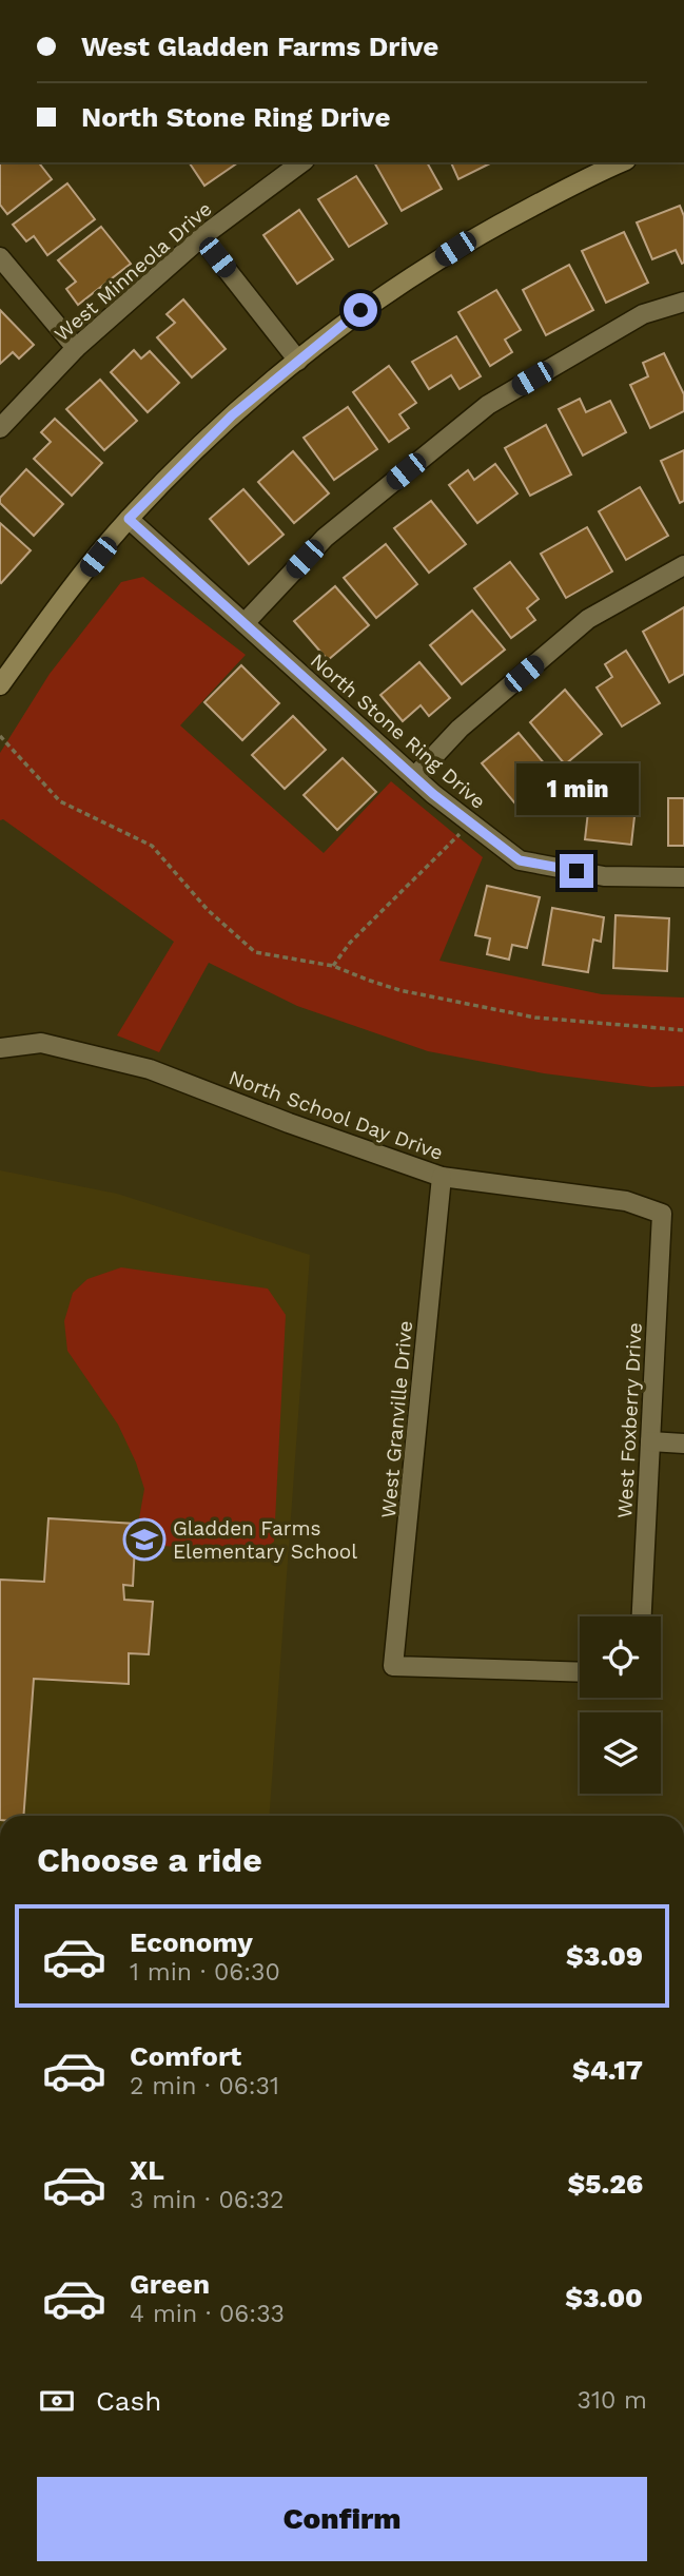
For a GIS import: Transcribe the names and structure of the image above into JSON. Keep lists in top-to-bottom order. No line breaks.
{"streets":{"street":["West Minneola Drive","North Stone Ring Drive","North School Day Drive","West Granville Drive","West Foxberry Drive"]},"crossings":[["North School Day Drive","West Granville Drive"],["North School Day Drive","West Foxberry Drive"]],"places":{"school or university":["Gladden Farms Elementary School"]},"page":{"banner":["West Gladden Farms Drive","North Stone Ring Drive"],"bubble":"1 min","heading":"Choose a ride","list":[{"name":"Economy","note":"1 min · 06:30","value":"$3.09"},{"name":"Comfort","note":"2 min · 06:31","value":"$4.17"},{"name":"XL","note":"3 min · 06:32","value":"$5.26"},{"name":"Green","note":"4 min · 06:33","value":"$3.00"}],"pay":["Cash","310 m"],"buttons":"Confirm"}}
